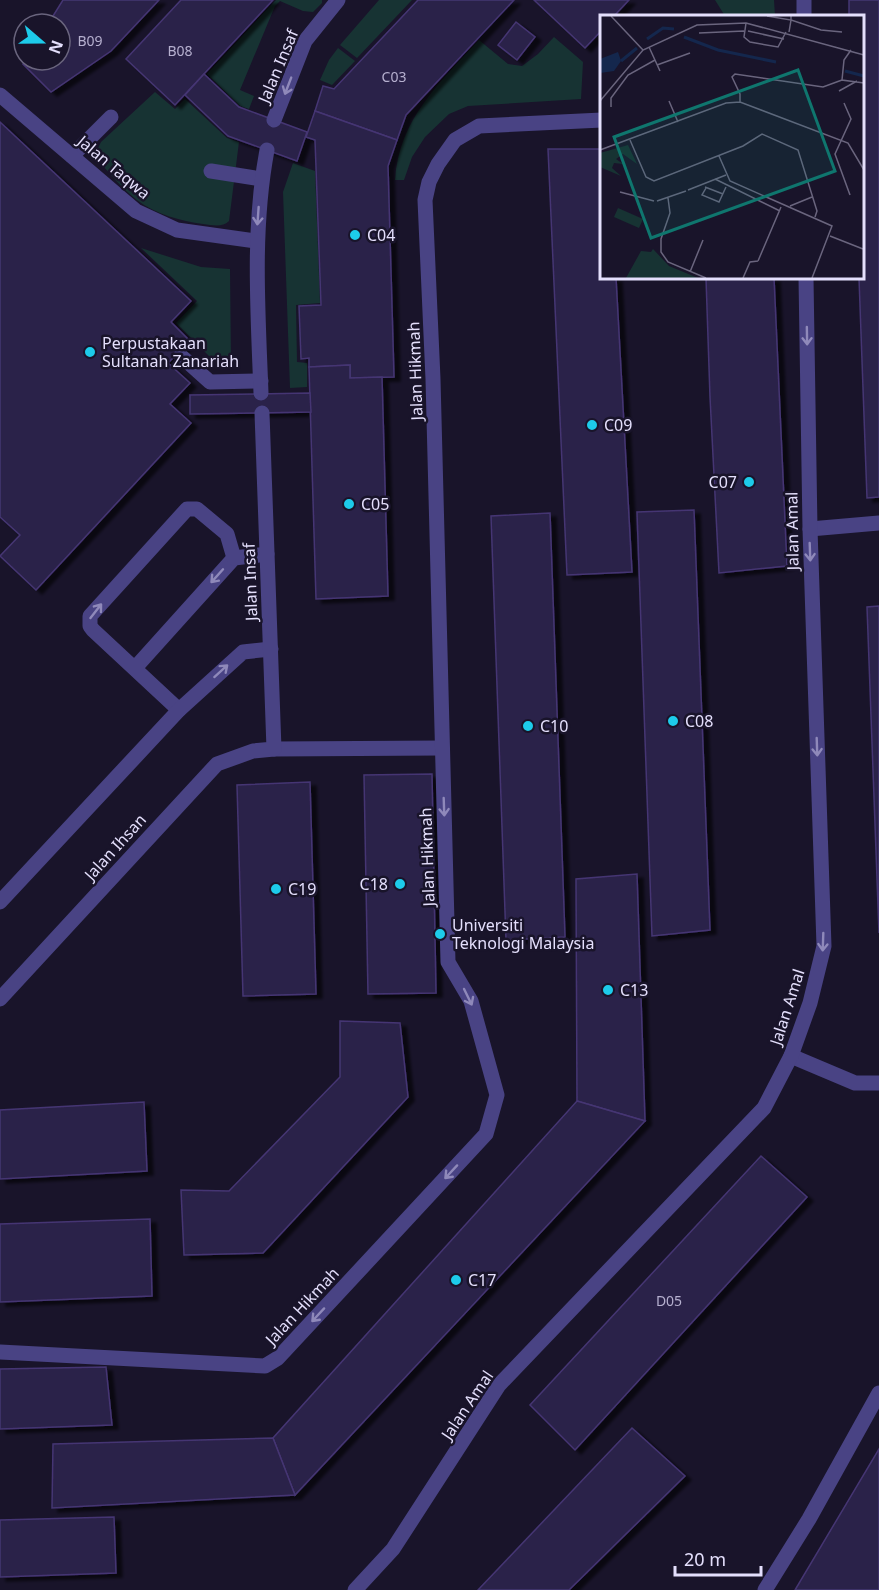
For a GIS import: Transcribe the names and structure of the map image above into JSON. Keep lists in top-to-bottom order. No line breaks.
{"streets":{"street":["Jalan Insaf","Jalan Taqwa","Jalan Hikmah","Jalan Amal","Jalan Ihsan"]},"crossings":[["Jalan Insaf","Jalan Ihsan"],["Jalan Hikmah","Jalan Ihsan"]],"one_way":["Jalan Amal"],"places":["C04","Perpustakaan Sultanah Zanariah","C09","C07","C05","C08","C10","C18","C19","Universiti Teknologi Malaysia","C13","C17"],"house_numbers":["B09","B08","C03","D05"],"scale_bar":"20 m","north":"right"}
